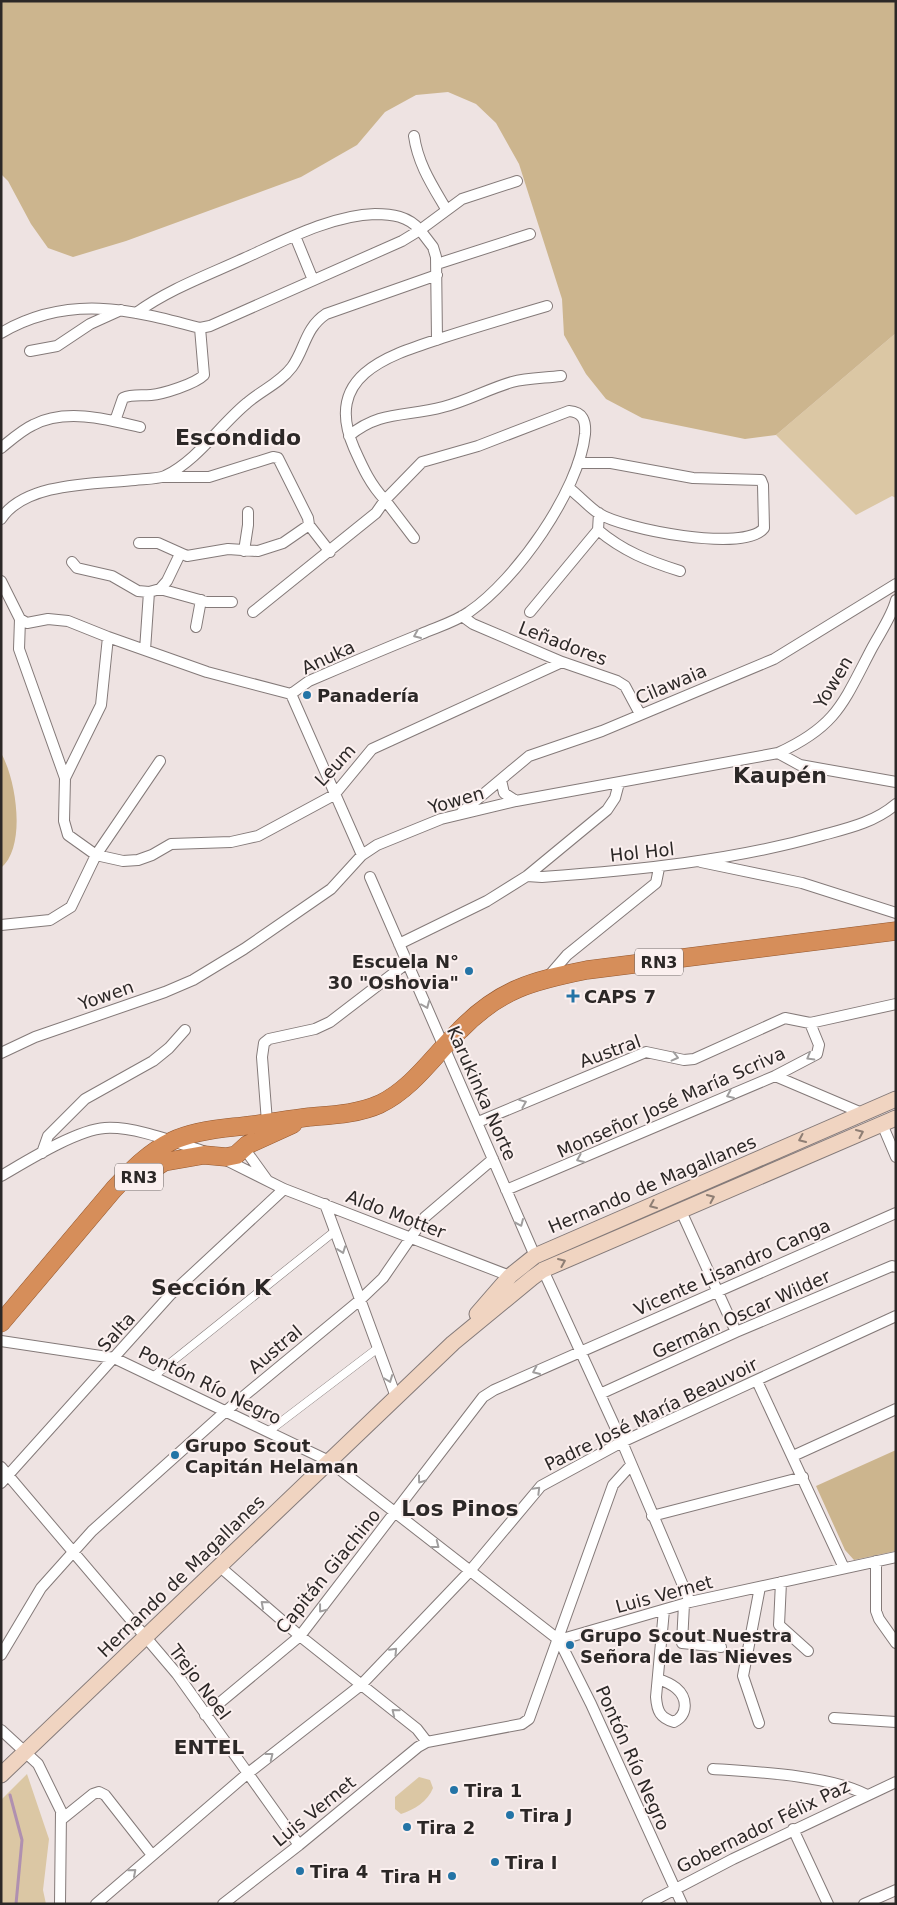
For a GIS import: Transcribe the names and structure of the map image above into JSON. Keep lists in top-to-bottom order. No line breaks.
{"streets":{"highway":["RN3"],"main road":["Hernando de Magallanes"],"street":["Leñadores","Anuka","Yowen","Cilawaia","Leum","Hol Hol","Austral","Karukinka Norte","Monseñor José María Scriva","Aldo Motter","Vicente Lisandro Canga","Germán Oscar Wilder","Salta","Pontón Río Negro","Padre José María Beauvoir","Capitán Giachino","Luis Vernet","Trejo Noel","Gobernador Félix Paz"]},"crossings":[["Leñadores","Anuka"],["Leñadores","Cilawaia"],["Leñadores","Leum"],["Yowen","Cilawaia"],["RN3","Karukinka Norte"],["RN3","Aldo Motter"],["Austral","Karukinka Norte"],["Austral","Monseñor José María Scriva"],["Austral","Aldo Motter"],["Austral","Pontón Río Negro"],["Austral","Trejo Noel"],["Karukinka Norte","Monseñor José María Scriva"],["Karukinka Norte","Hernando de Magallanes"],["Hernando de Magallanes","Aldo Motter"],["Hernando de Magallanes","Pontón Río Negro"],["Hernando de Magallanes","Trejo Noel"],["Aldo Motter","Salta"],["Vicente Lisandro Canga","Capitán Giachino"],["Salta","Pontón Río Negro"],["Salta","Trejo Noel"],["Pontón Río Negro","Padre José María Beauvoir"],["Pontón Río Negro","Capitán Giachino"],["Pontón Río Negro","Luis Vernet"],["Pontón Río Negro","Gobernador Félix Paz"],["Padre José María Beauvoir","Trejo Noel"],["Capitán Giachino","Trejo Noel"],["Luis Vernet","Trejo Noel"]],"one_way":["Karukinka Norte","Monseñor José María Scriva","Padre José María Beauvoir","Capitán Giachino"],"districts":["Escondido","Kaupén","Sección K","Los Pinos","ENTEL"],"places":{"other":["Panadería","Escuela N° 30 \"Oshovia\"","Grupo Scout Capitán Helaman","Grupo Scout Nuestra Señora de las Nieves","Tira 1","Tira J","Tira 2","Tira I","Tira 4","Tira H"],"health":["CAPS 7"]}}
